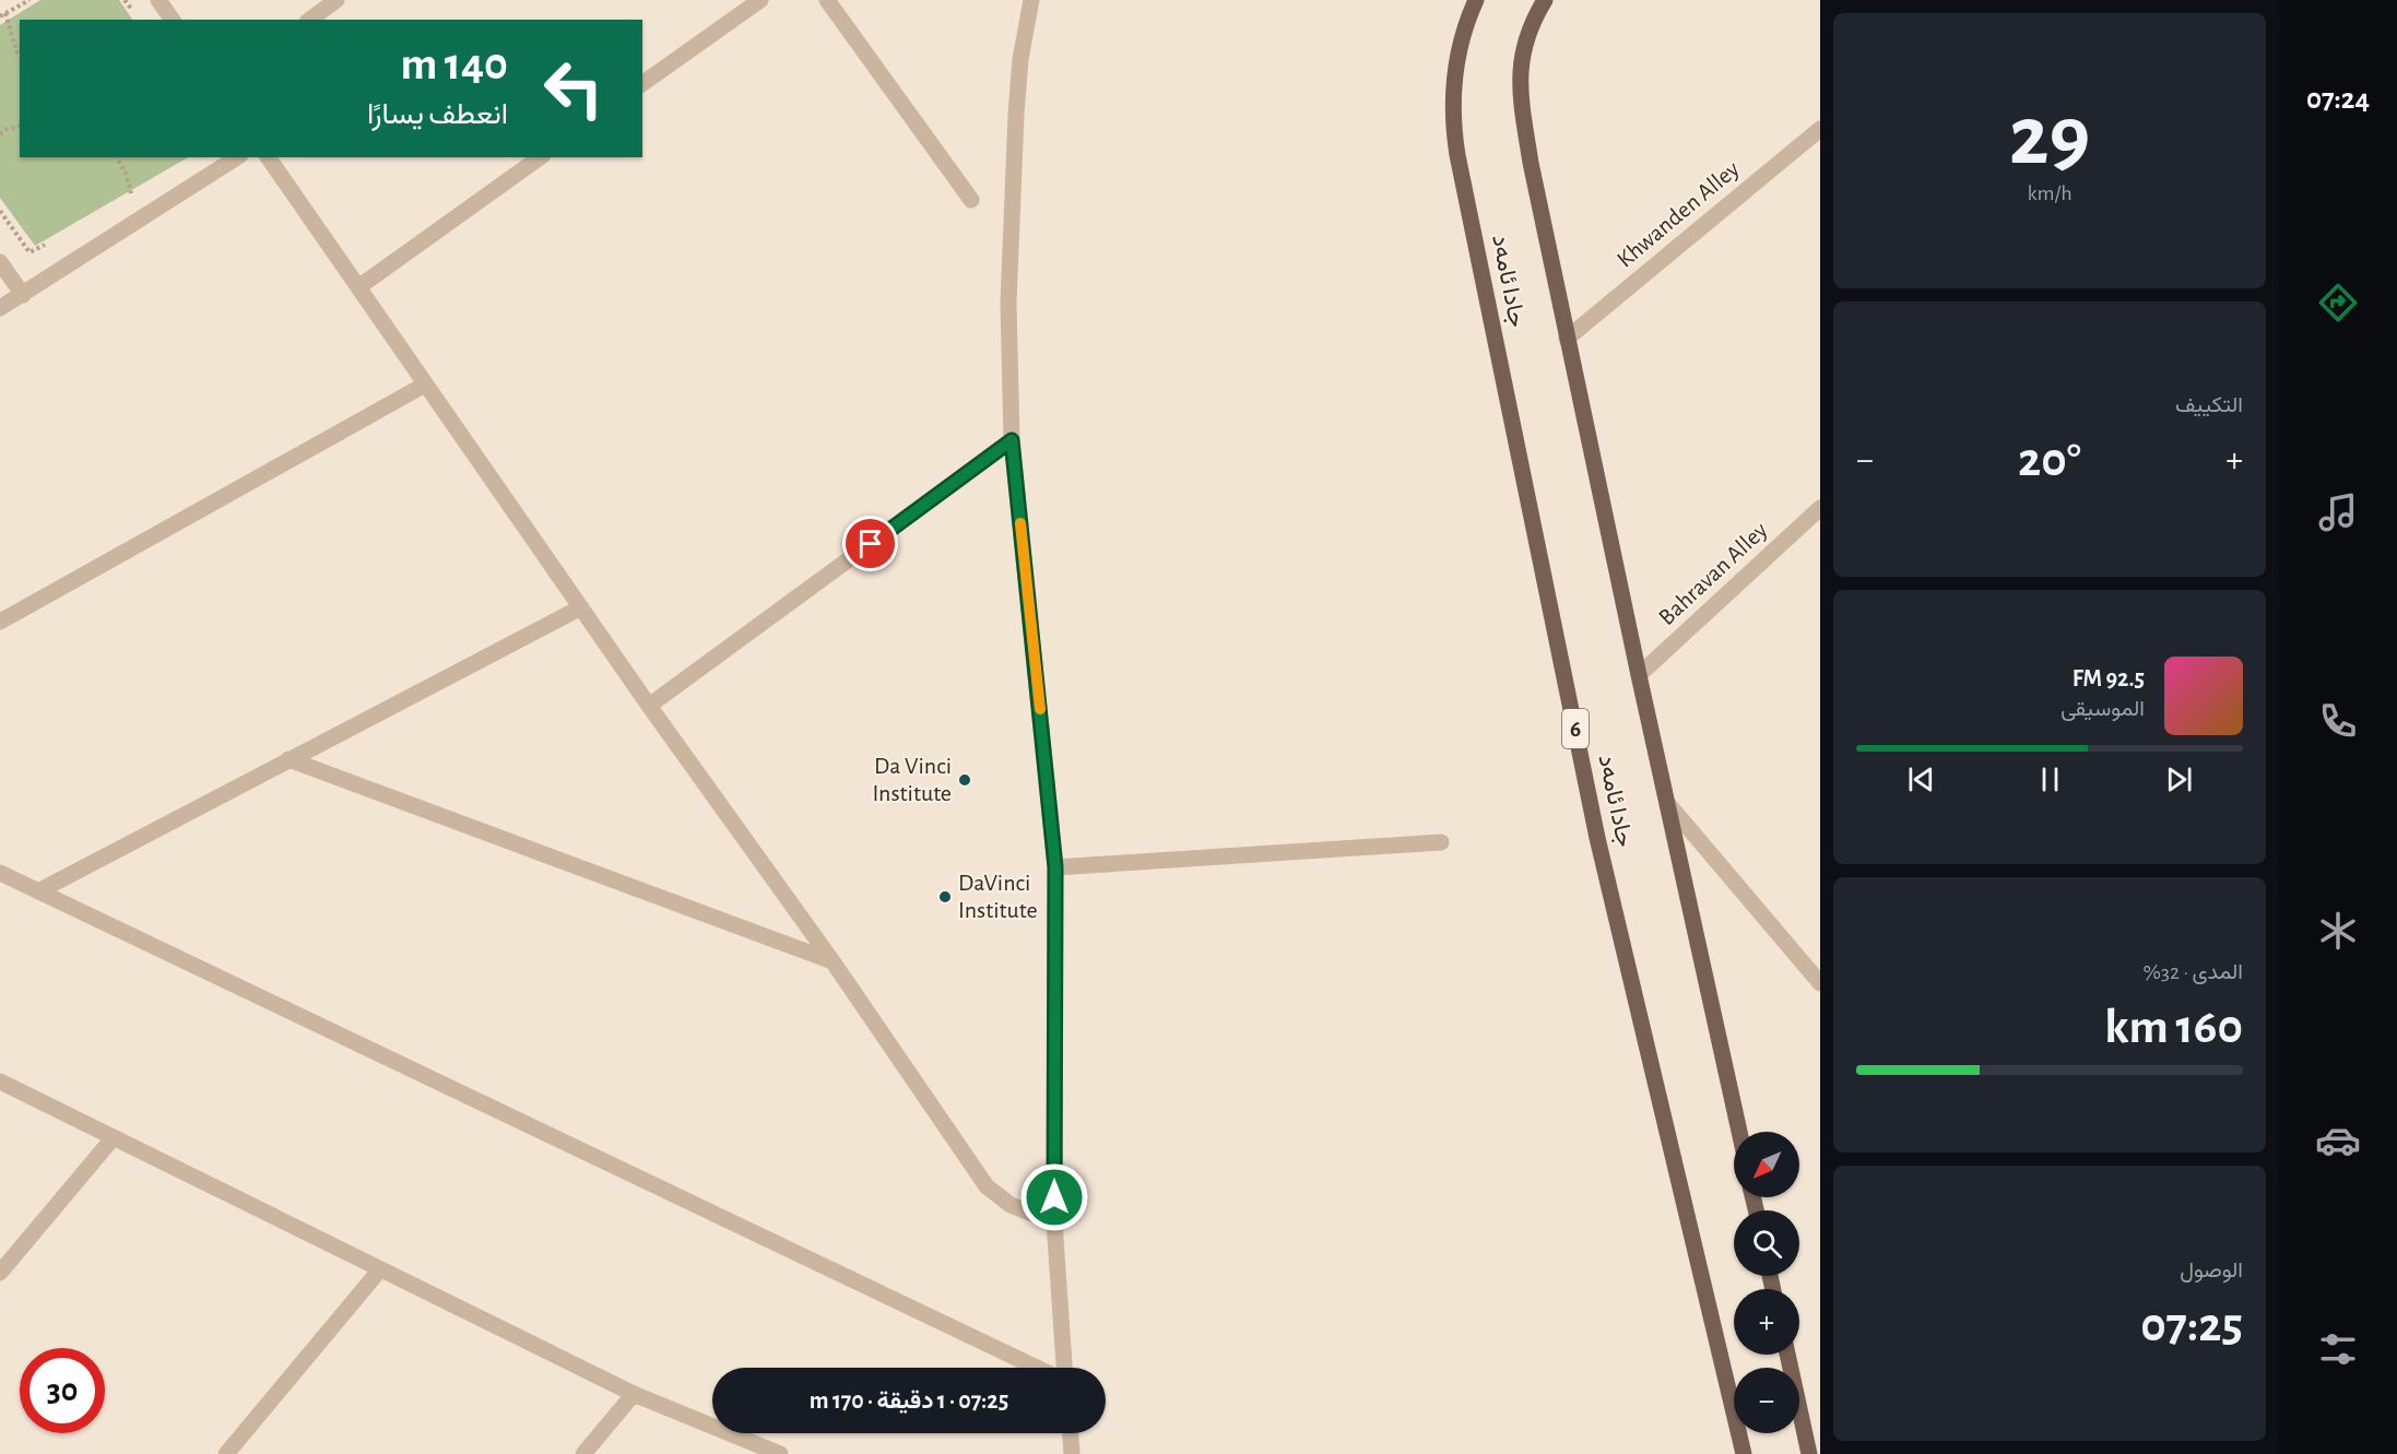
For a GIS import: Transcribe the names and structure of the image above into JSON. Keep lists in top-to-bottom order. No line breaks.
{"streets":{"main road":["جادا ئامەد","6"],"street":["Khwanden Alley","Bahravan Alley"]},"crossings":[["Khwanden Alley","جادا ئامەد"],["جادا ئامەد","Bahravan Alley"]],"places":["Da Vinci Institute","DaVinci Institute"],"north":"bottom left","page":{"tabs":"07:24","tile":[["29","km/h"],"التكييف",["المدى · 32%","160 km"],["الوصول","07:25"]],"turn":["140 m","انعطف يسارًا"],"heat":["−","20°","+"],"song":["92.5 FM","الموسيقى"],"map_buttons":["+","−"],"limit":"30","trip":"07:25 · 1 دقيقة · 170 m"}}
